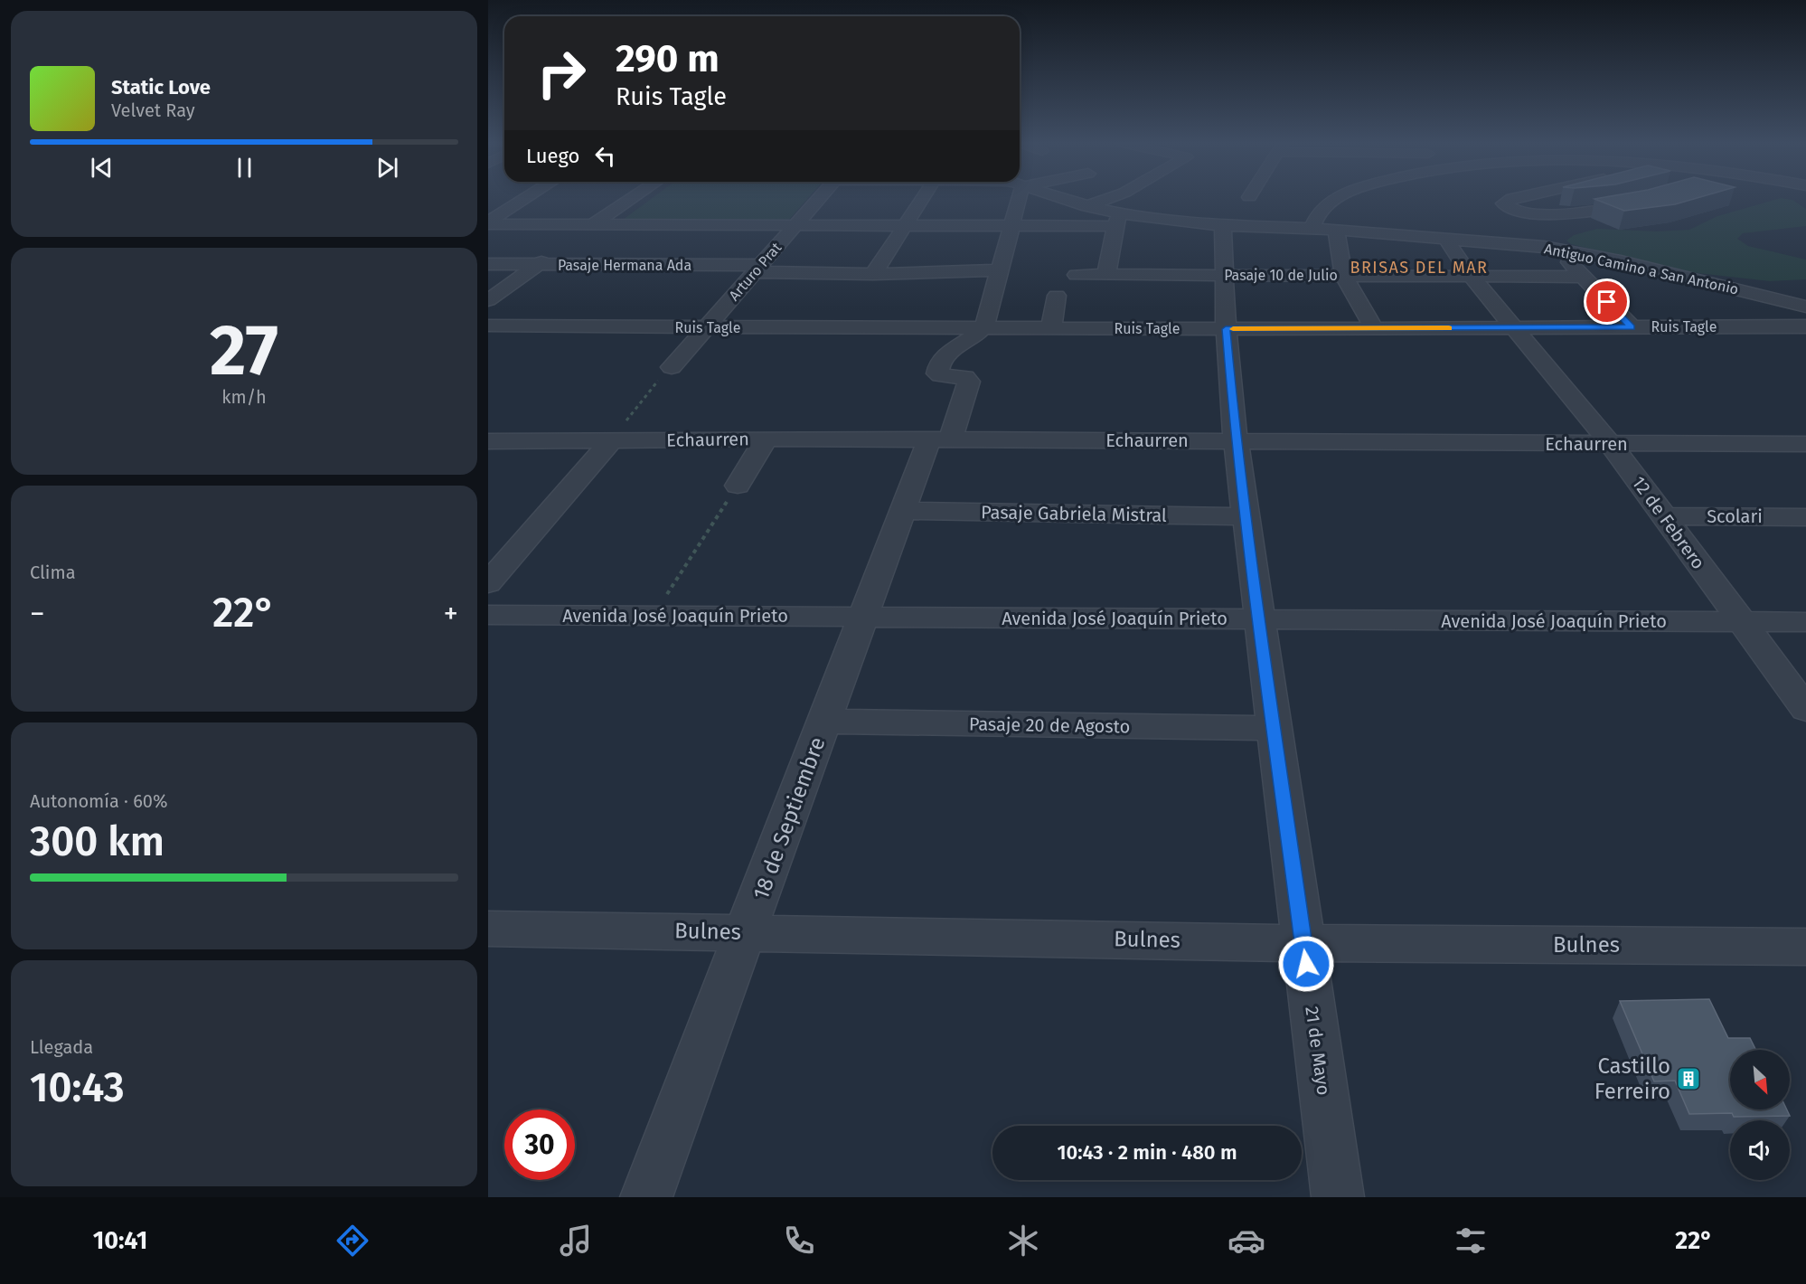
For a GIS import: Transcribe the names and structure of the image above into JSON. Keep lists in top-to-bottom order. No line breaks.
{"streets":{"street":["Pasaje Hermana Ada","Antiguo Camino a San Antonio","Arturo Prat","Pasaje 10 de Julio","Ruis Tagle","Echaurren","Pasaje Gabriela Mistral","Scolari","12 de Febrero","Avenida José Joaquín Prieto","Pasaje 20 de Agosto","18 de Septiembre","Bulnes","21 de Mayo"]},"crossings":[["Pasaje Hermana Ada","Arturo Prat"],["Antiguo Camino a San Antonio","12 de Febrero"],["Antiguo Camino a San Antonio","21 de Mayo"],["Arturo Prat","Ruis Tagle"],["Pasaje 10 de Julio","12 de Febrero"],["Pasaje 10 de Julio","21 de Mayo"],["Ruis Tagle","12 de Febrero"],["Ruis Tagle","18 de Septiembre"],["Ruis Tagle","21 de Mayo"],["Echaurren","12 de Febrero"],["Echaurren","18 de Septiembre"],["Echaurren","21 de Mayo"],["Pasaje Gabriela Mistral","18 de Septiembre"],["Pasaje Gabriela Mistral","21 de Mayo"],["Scolari","12 de Febrero"],["12 de Febrero","Avenida José Joaquín Prieto"],["Avenida José Joaquín Prieto","18 de Septiembre"],["Avenida José Joaquín Prieto","21 de Mayo"],["Pasaje 20 de Agosto","18 de Septiembre"],["Pasaje 20 de Agosto","21 de Mayo"],["18 de Septiembre","Bulnes"],["Bulnes","21 de Mayo"]],"districts":["BRISAS DEL MAR"],"places":{"building":["Castillo Ferreiro"]},"north":"bottom right","page":{"turn":["290 m","Ruis Tagle"],"song":["Static Love","Velvet Ray"],"then":"Luego","tile":[["27","km/h"],"Clima",["Autonomía · 60%","300 km"],["Llegada","10:43"]],"heat":["−","22°","+"],"limit":"30","trip":"10:43 · 2 min · 480 m","tabs":["10:41","22°"]}}
